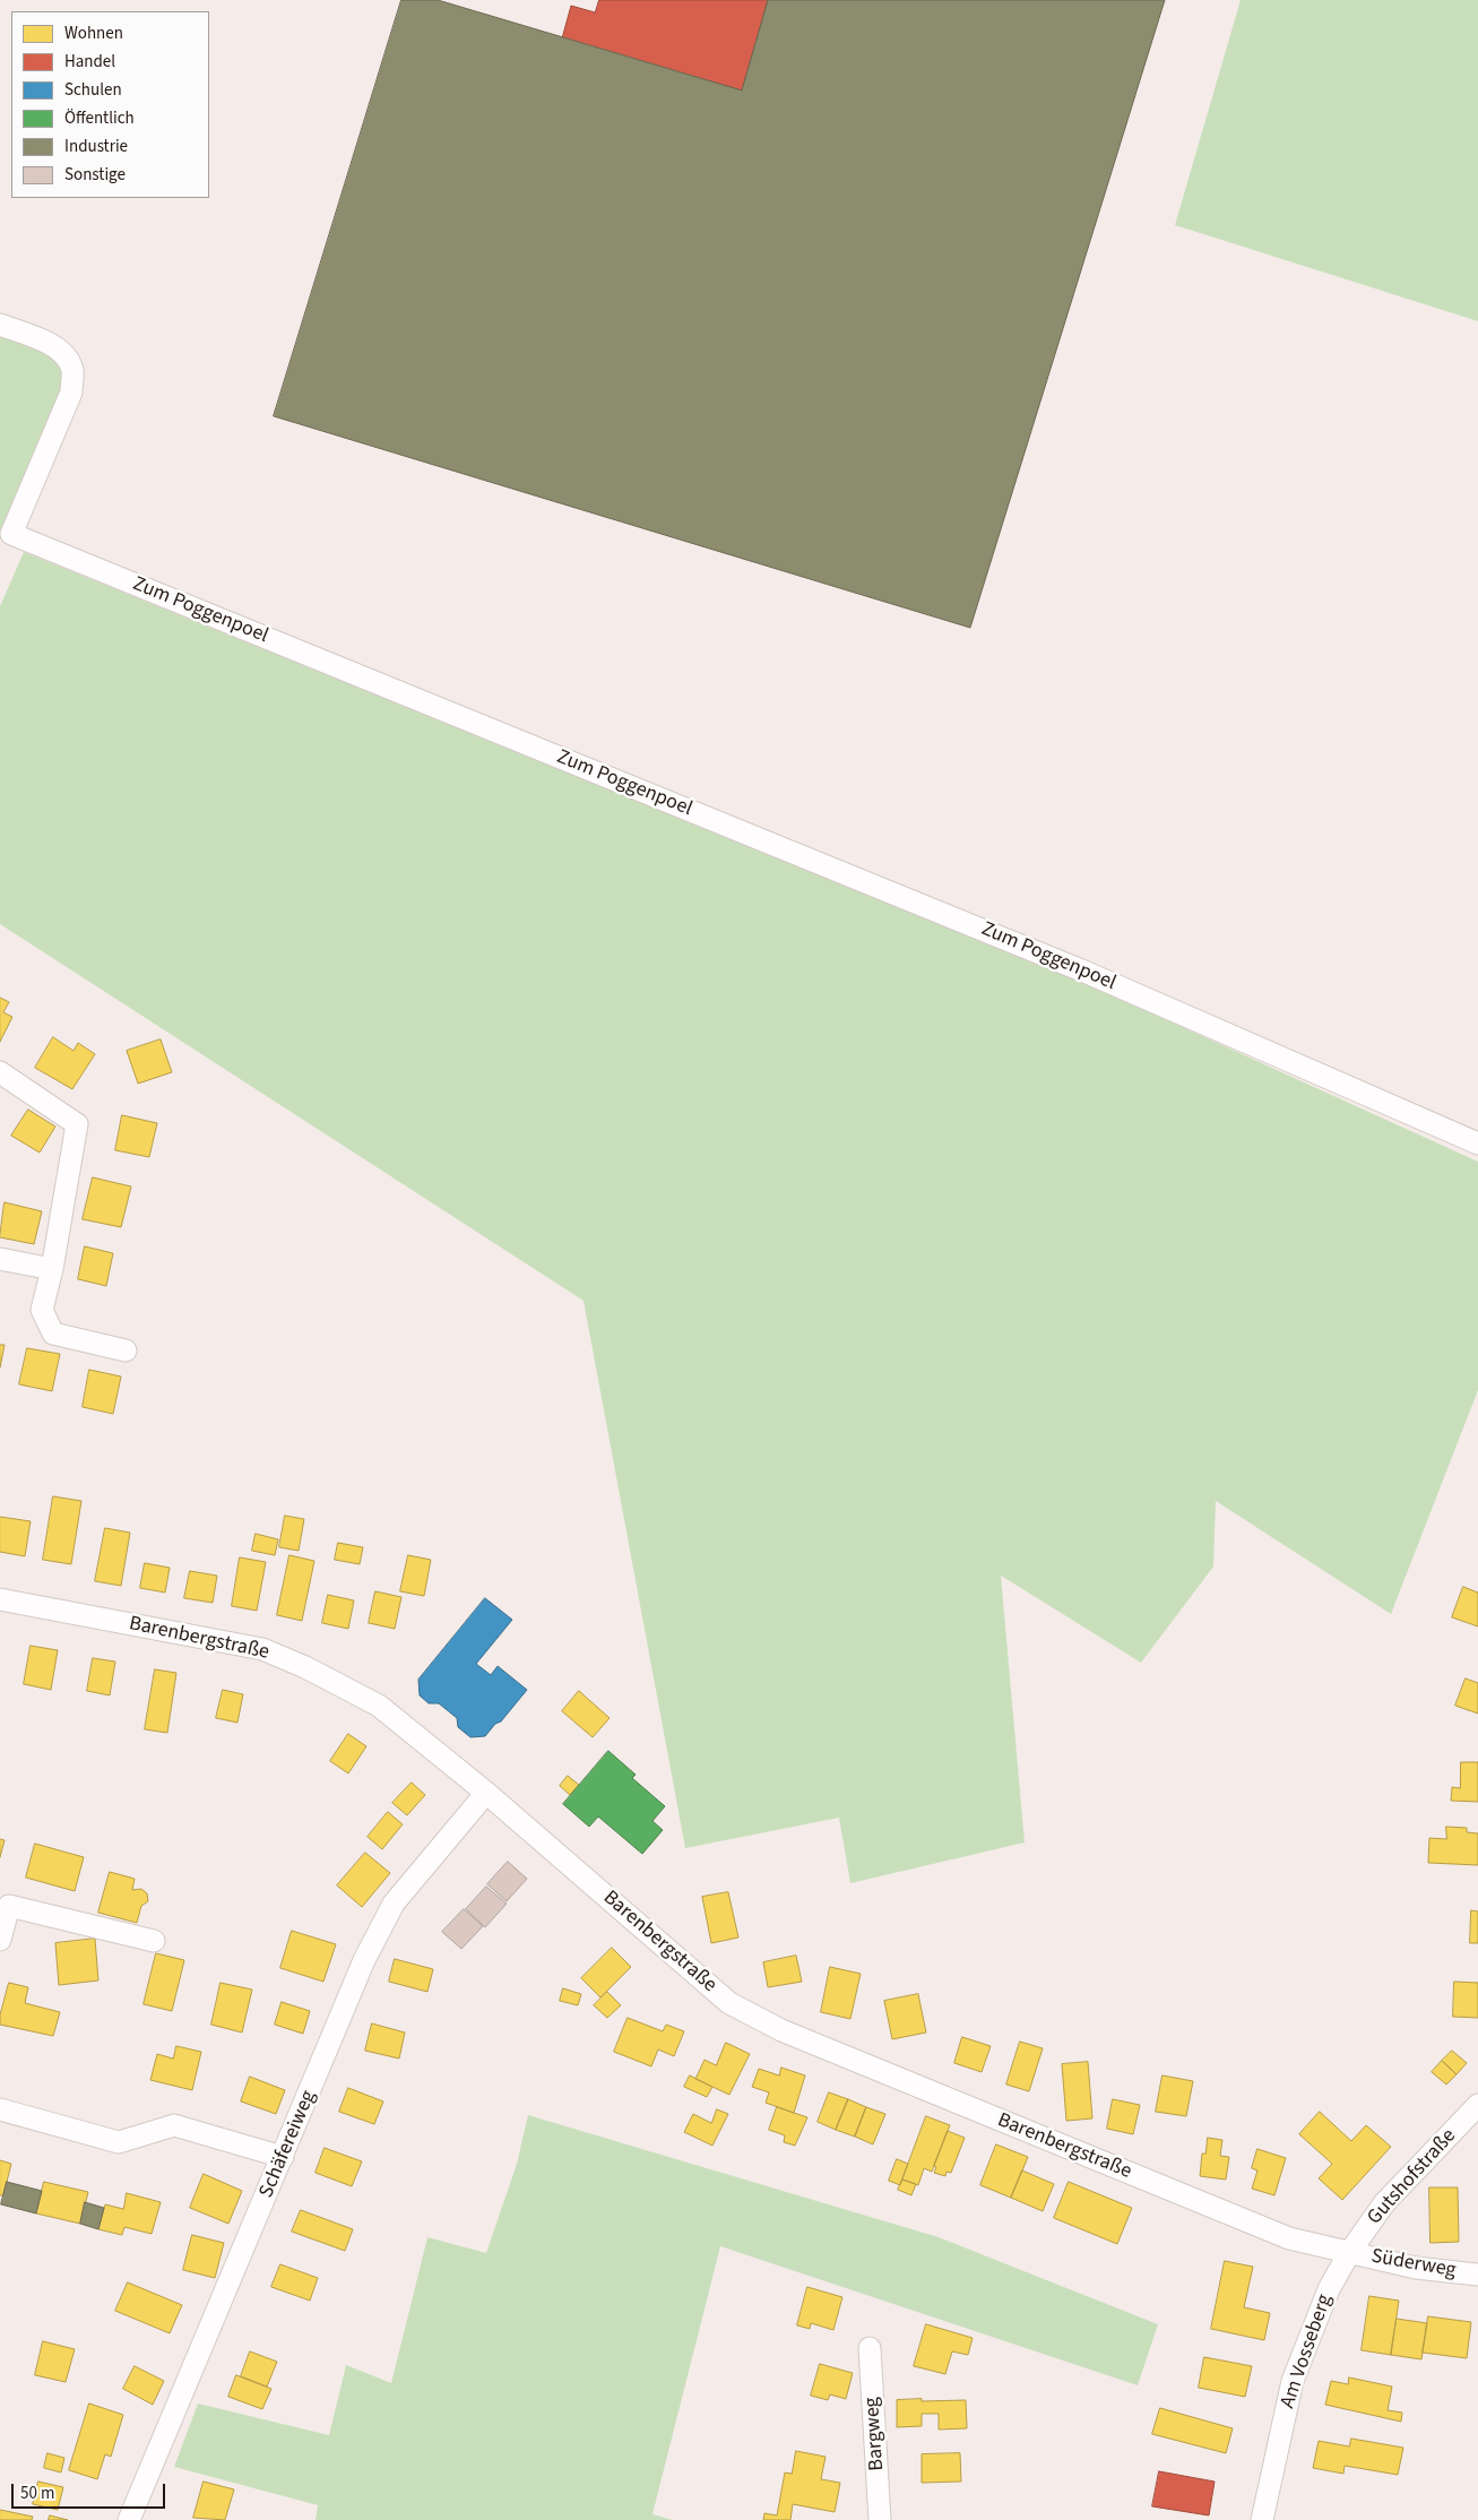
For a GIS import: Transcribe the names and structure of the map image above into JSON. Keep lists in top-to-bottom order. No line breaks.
{"streets":{"street":["Zum Poggenpoel","Barenbergstraße","Schäfereiweg","Gutshofstraße","Süderweg","Am Vosseberg","Bargweg"]},"crossings":[["Barenbergstraße","Schäfereiweg"],["Barenbergstraße","Gutshofstraße"],["Barenbergstraße","Süderweg"],["Barenbergstraße","Am Vosseberg"],["Gutshofstraße","Süderweg"],["Gutshofstraße","Am Vosseberg"],["Süderweg","Am Vosseberg"]],"legend":["Wohnen","Handel","Schulen","Öffentlich","Industrie","Sonstige"],"scale_bar":"50 m"}
